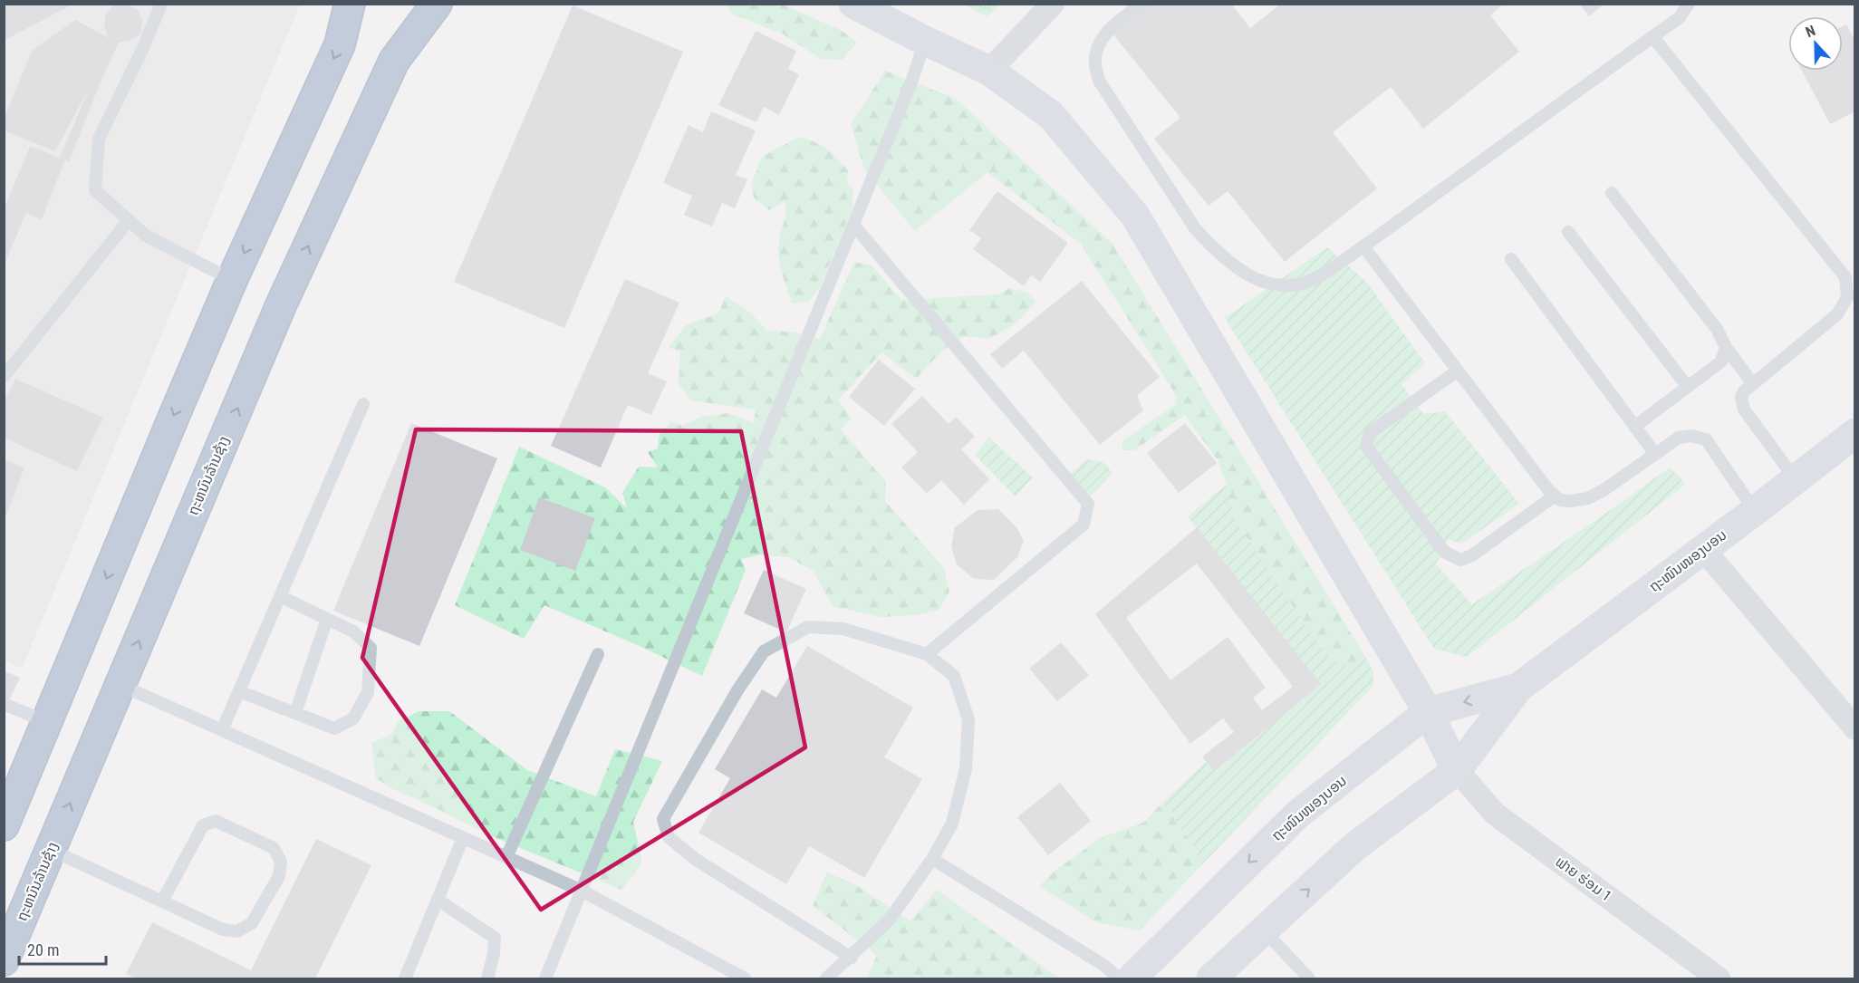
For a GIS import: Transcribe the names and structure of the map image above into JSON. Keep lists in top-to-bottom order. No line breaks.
{"streets":{"highway":["ຖະຫນົນລ້ານຊ້າງ"],"street":["ຖະໜົນໜອງບອນ","ຟາຍ ຮ່ອມ 1"]},"crossings":[["ຖະໜົນໜອງບອນ","ຟາຍ ຮ່ອມ 1"]],"scale_bar":"20 m","north":"top"}
